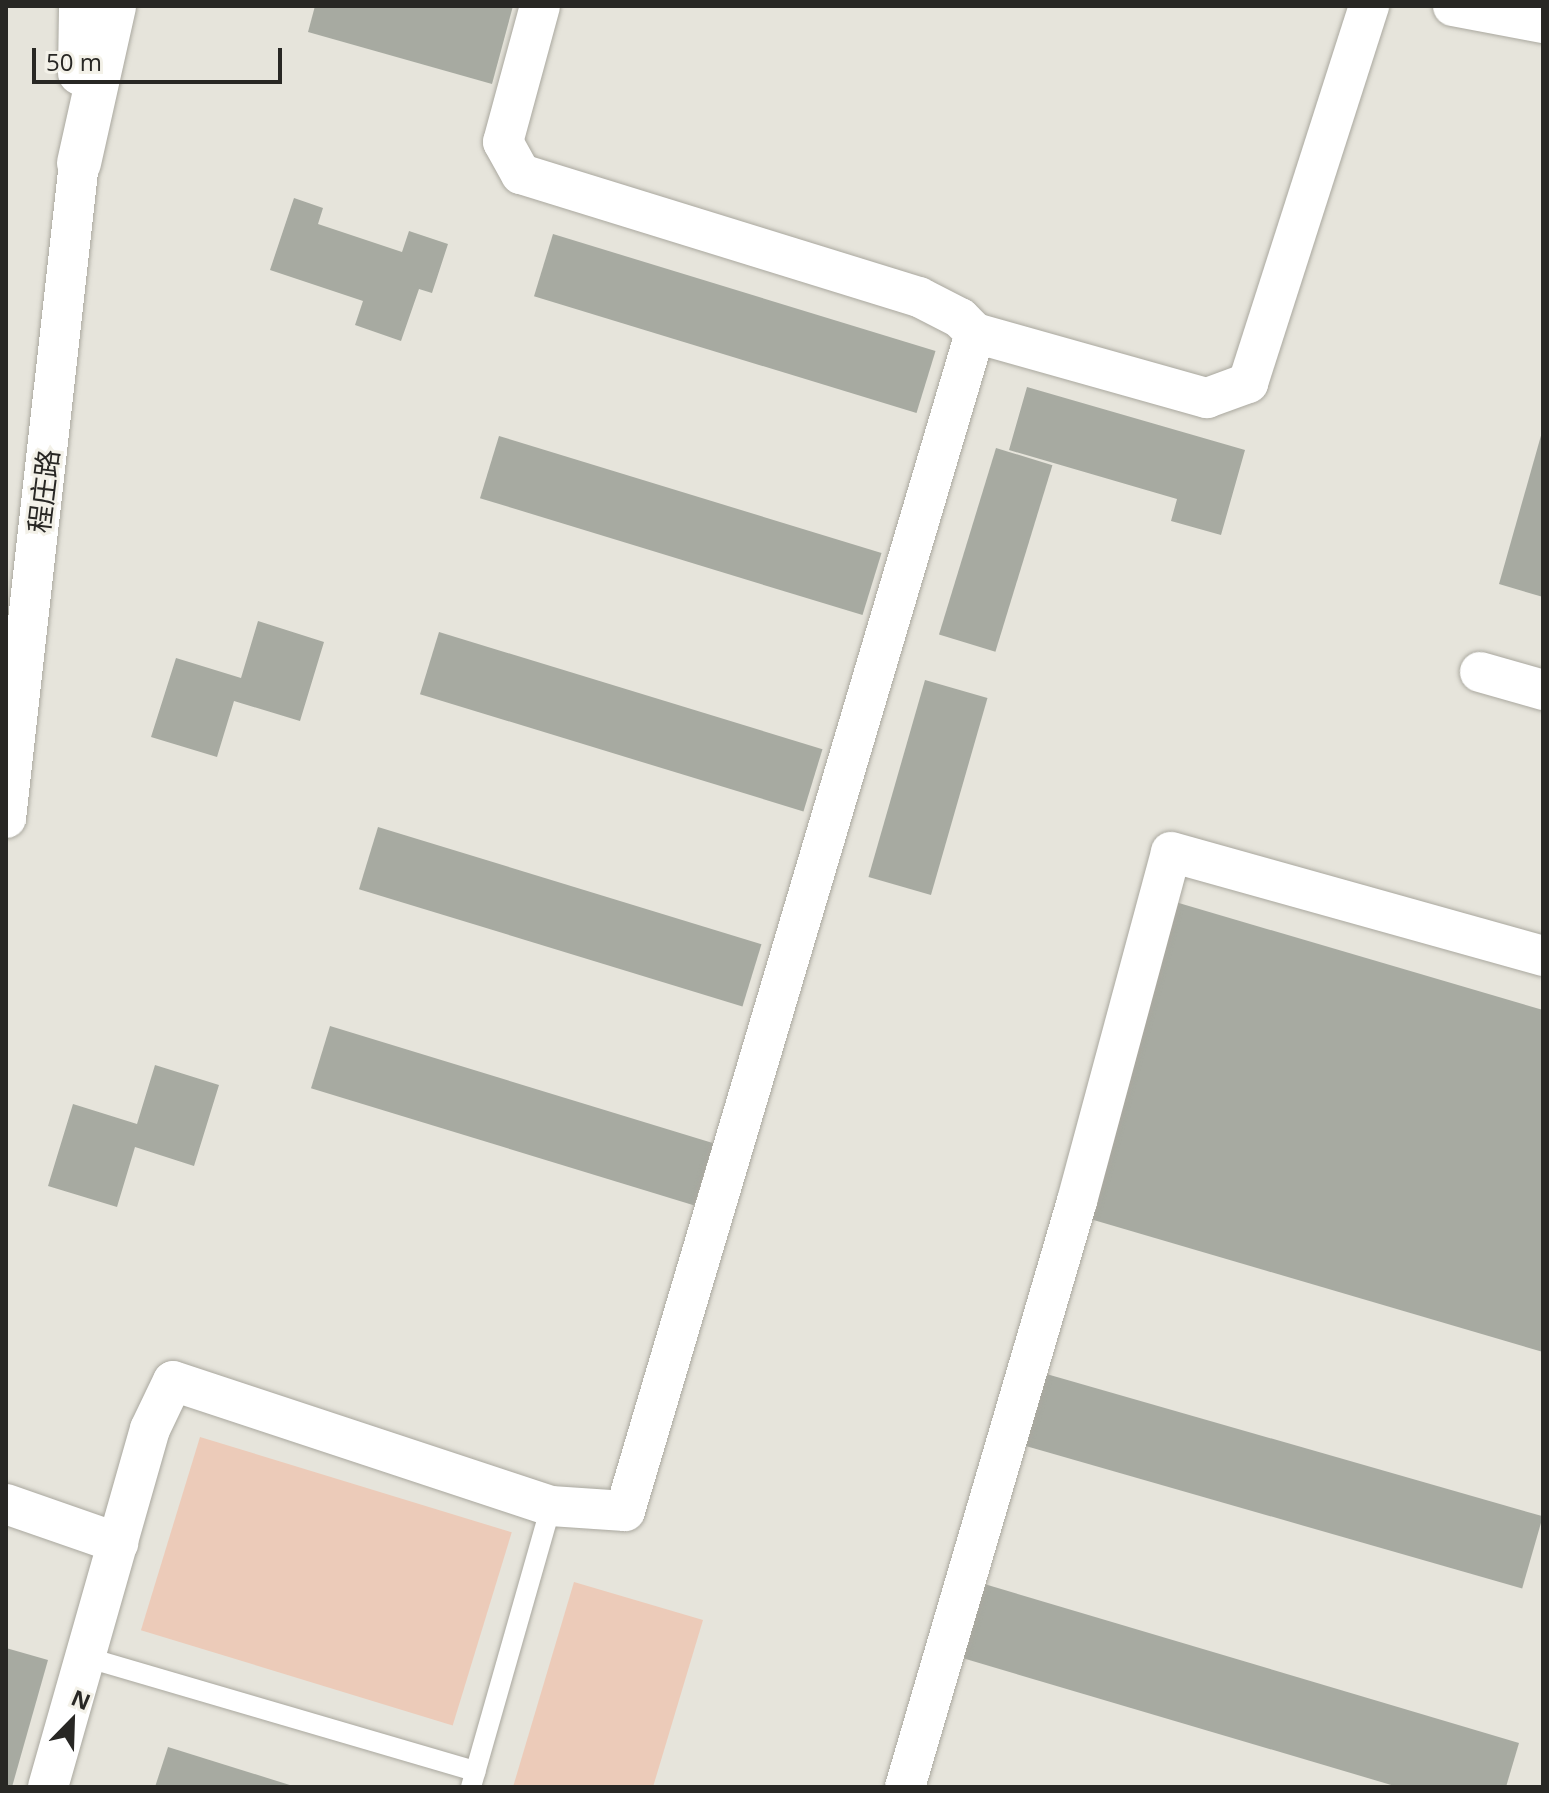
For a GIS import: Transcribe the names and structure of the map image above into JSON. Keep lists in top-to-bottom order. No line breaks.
{"streets":{"main road":["程庄路"]},"scale_bar":"50 m","north":"top right"}
